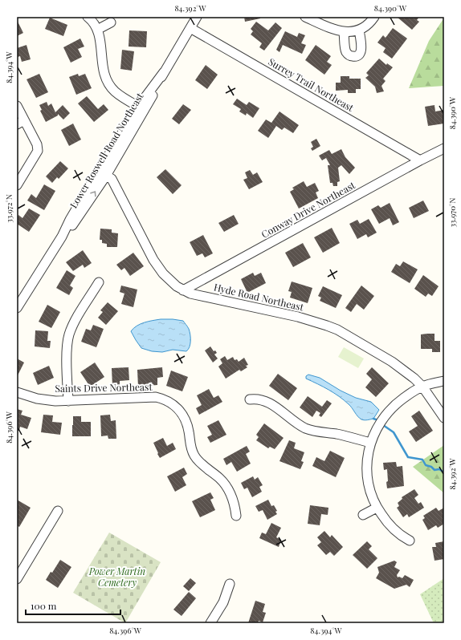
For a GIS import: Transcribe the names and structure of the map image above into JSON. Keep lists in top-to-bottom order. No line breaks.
{"streets":{"street":["Surrey Trail Northeast","Lower Roswell Road Northeast","Conway Drive Northeast","Hyde Road Northeast","Saints Drive Northeast"]},"crossings":[["Surrey Trail Northeast","Lower Roswell Road Northeast"],["Surrey Trail Northeast","Conway Drive Northeast"],["Lower Roswell Road Northeast","Hyde Road Northeast"],["Conway Drive Northeast","Hyde Road Northeast"]],"parks":["Power Martin Cemetery"],"scale_bar":"100 m","coordinates":["84.392°W","84.390°W","84.394°W","33.972°N","33.970°N","84.396°W"]}
